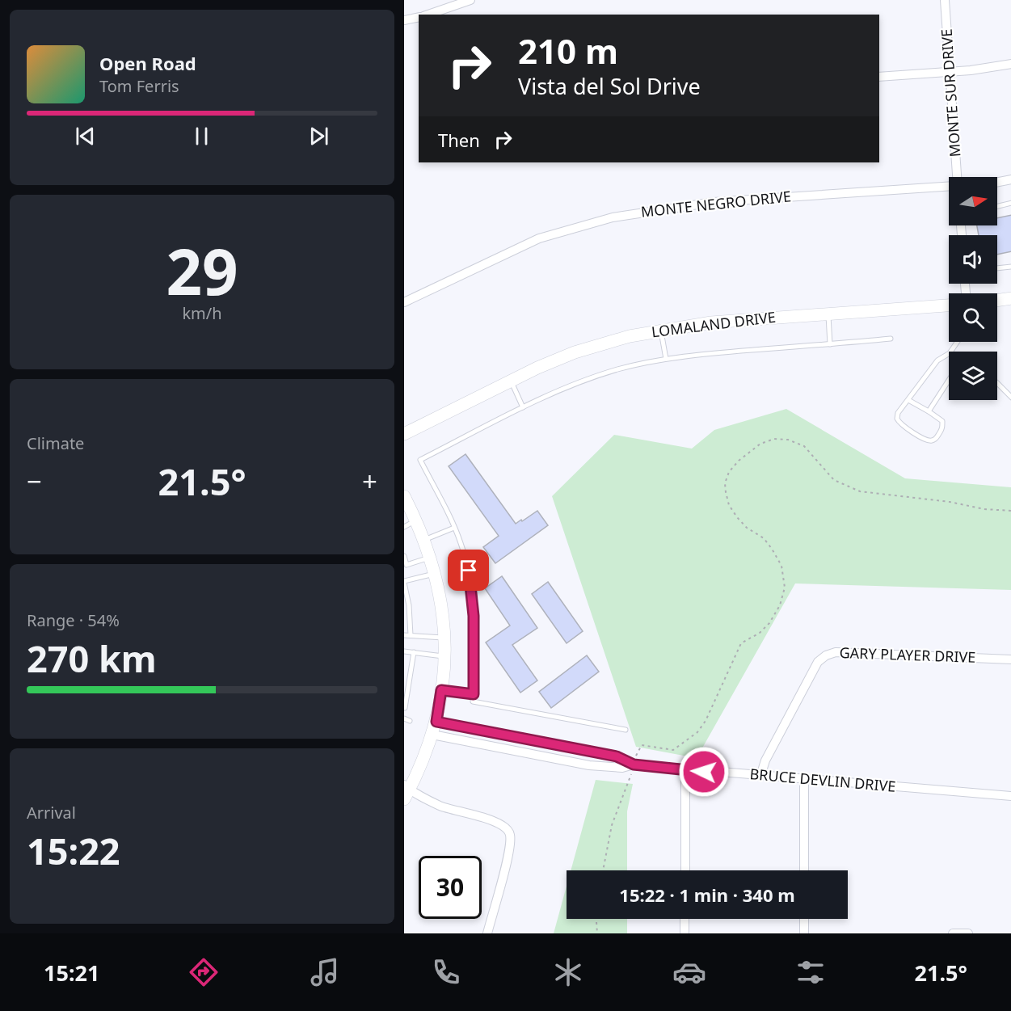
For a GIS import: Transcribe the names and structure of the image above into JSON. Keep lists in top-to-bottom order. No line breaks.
{"streets":{"street":["MONTE SUR DRIVE","MONTE NEGRO DRIVE","LOMALAND DRIVE","GARY PLAYER DRIVE","BRUCE DEVLIN DRIVE"]},"crossings":[["GARY PLAYER DRIVE","BRUCE DEVLIN DRIVE"]],"north":"right","page":{"turn":["210 m","Vista del Sol Drive"],"song":["Open Road","Tom Ferris"],"then":"Then","tile":[["29","km/h"],"Climate",["Range · 54%","270 km"],["Arrival","15:22"]],"heat":["−","21.5°","+"],"limit":"30","trip":"15:22 · 1 min · 340 m","tabs":["15:21","21.5°"]}}
